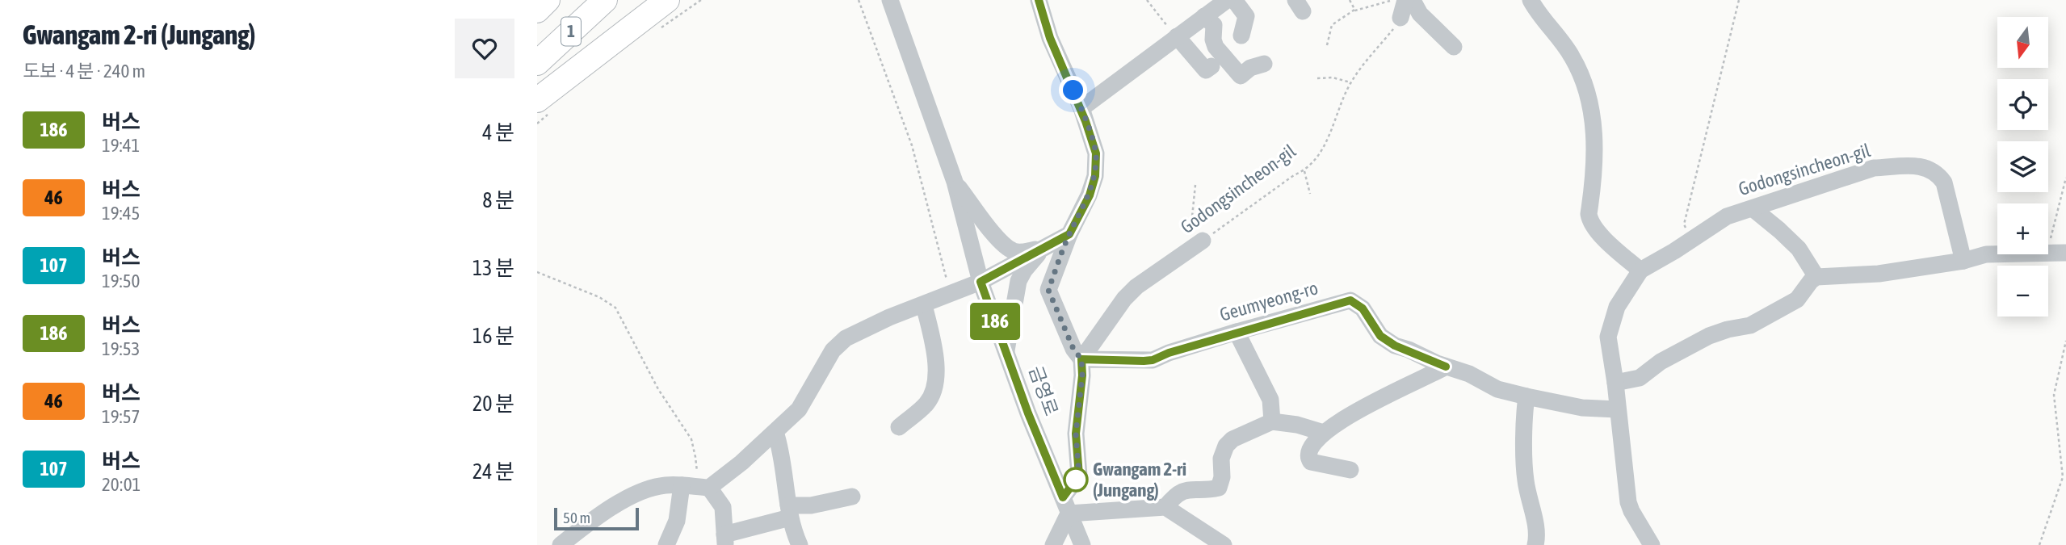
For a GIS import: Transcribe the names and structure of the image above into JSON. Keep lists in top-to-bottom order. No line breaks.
{"streets":{"highway":["1"],"street":["Godongsincheon-gil","Geumyeong-ro","금영로"]},"crossings":[["Godongsincheon-gil","Geumyeong-ro"]],"places":["Gwangam 2-ri (Jungang)"],"lines":["bus line 186"],"scale_bar":"50 m","north":"bottom","page":{"heading":["Gwangam 2-ri (Jungang)","도보 · 4 분 · 240 m"],"on_map":"186","map_buttons":["+","−"],"list":[{"mark":"186","name":"버스","note":"19:41","value":"4 분"},{"mark":"46","name":"버스","note":"19:45","value":"8 분"},{"mark":"107","name":"버스","note":"19:50","value":"13 분"},{"mark":"186","name":"버스","note":"19:53","value":"16 분"},{"mark":"46","name":"버스","note":"19:57","value":"20 분"},{"mark":"107","name":"버스","note":"20:01","value":"24 분"}],"scale":"50 m"}}
